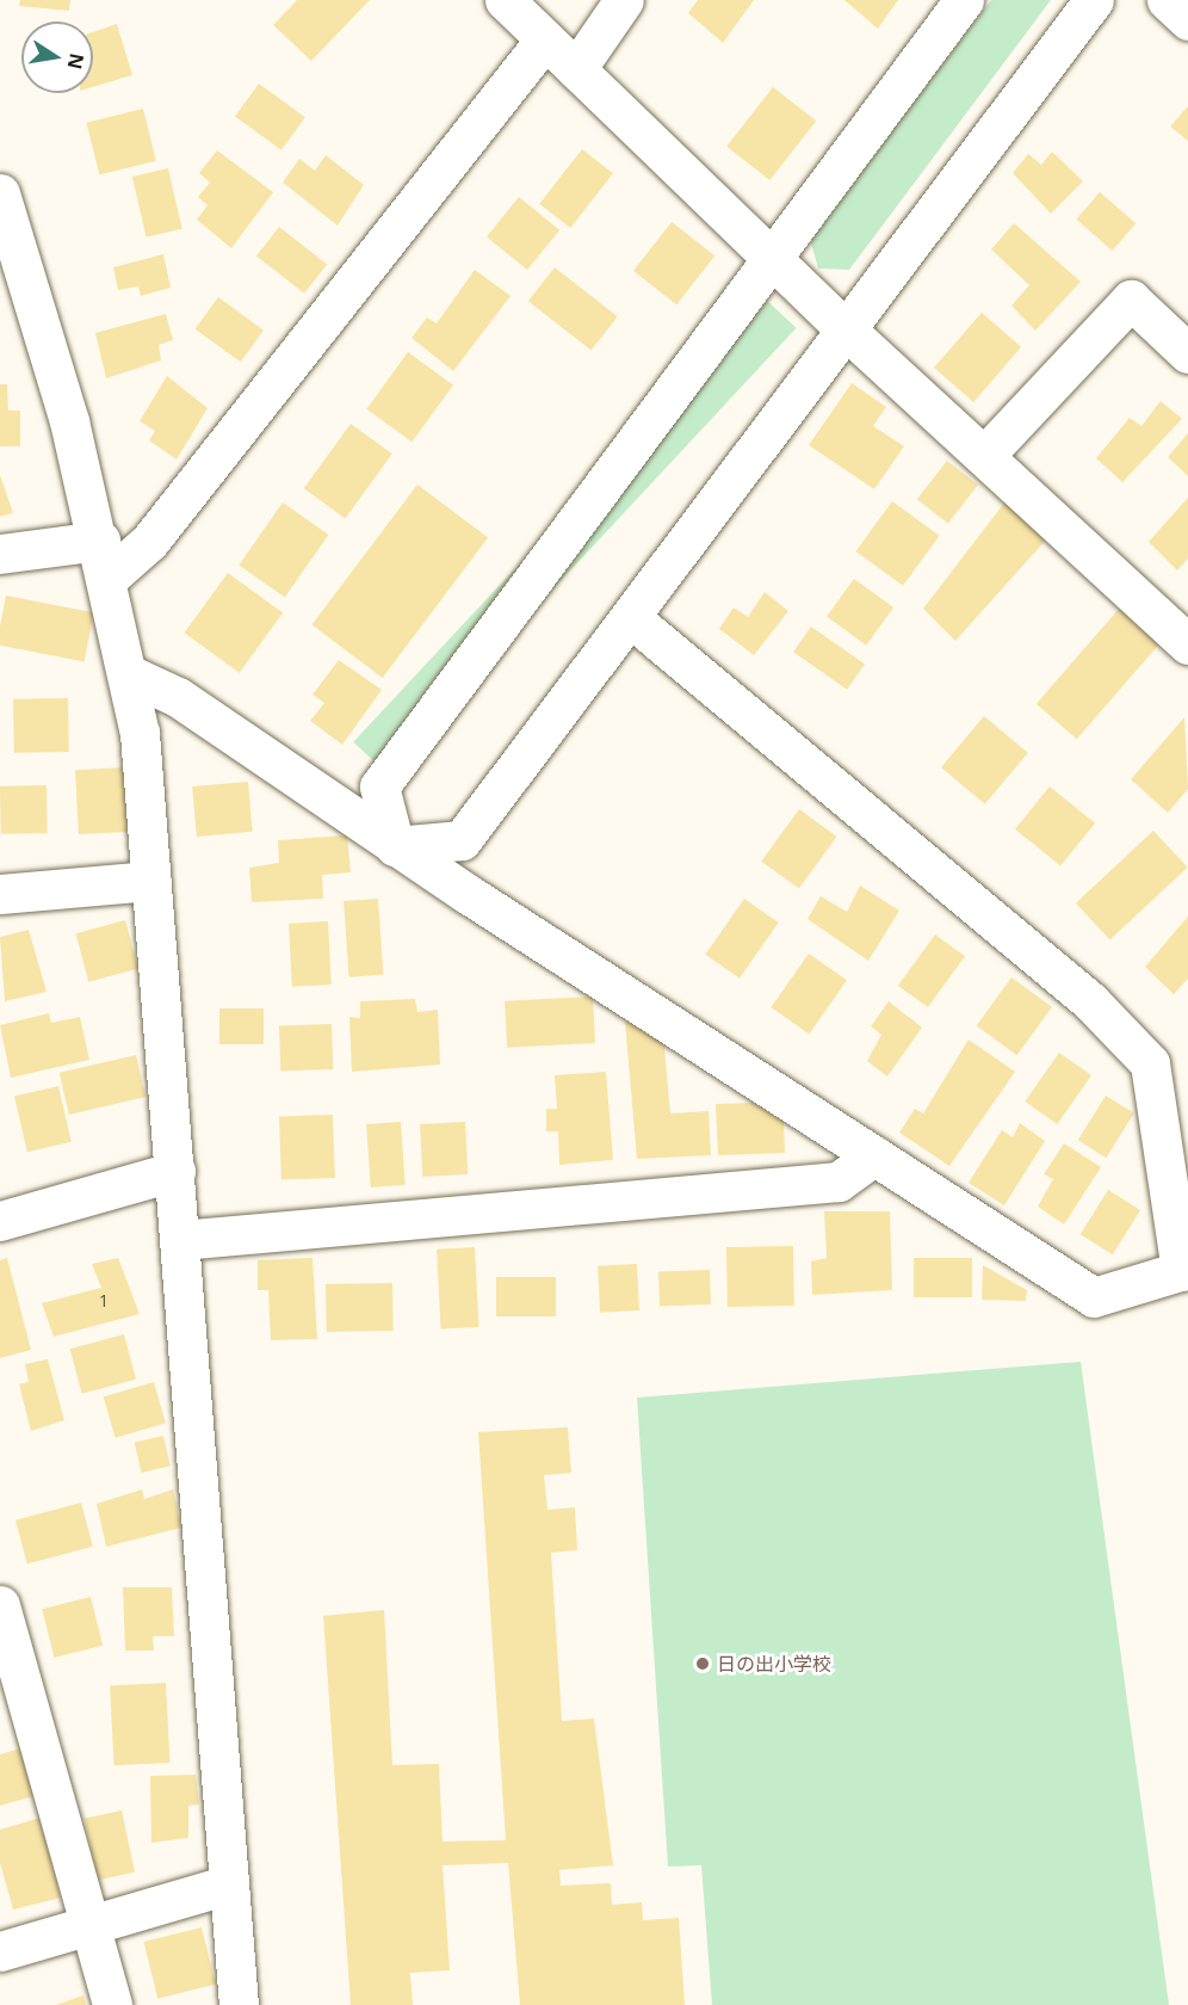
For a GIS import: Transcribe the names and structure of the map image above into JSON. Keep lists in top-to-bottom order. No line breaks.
{"places":["日の出小学校"],"house_numbers":["1"],"north":"right"}
